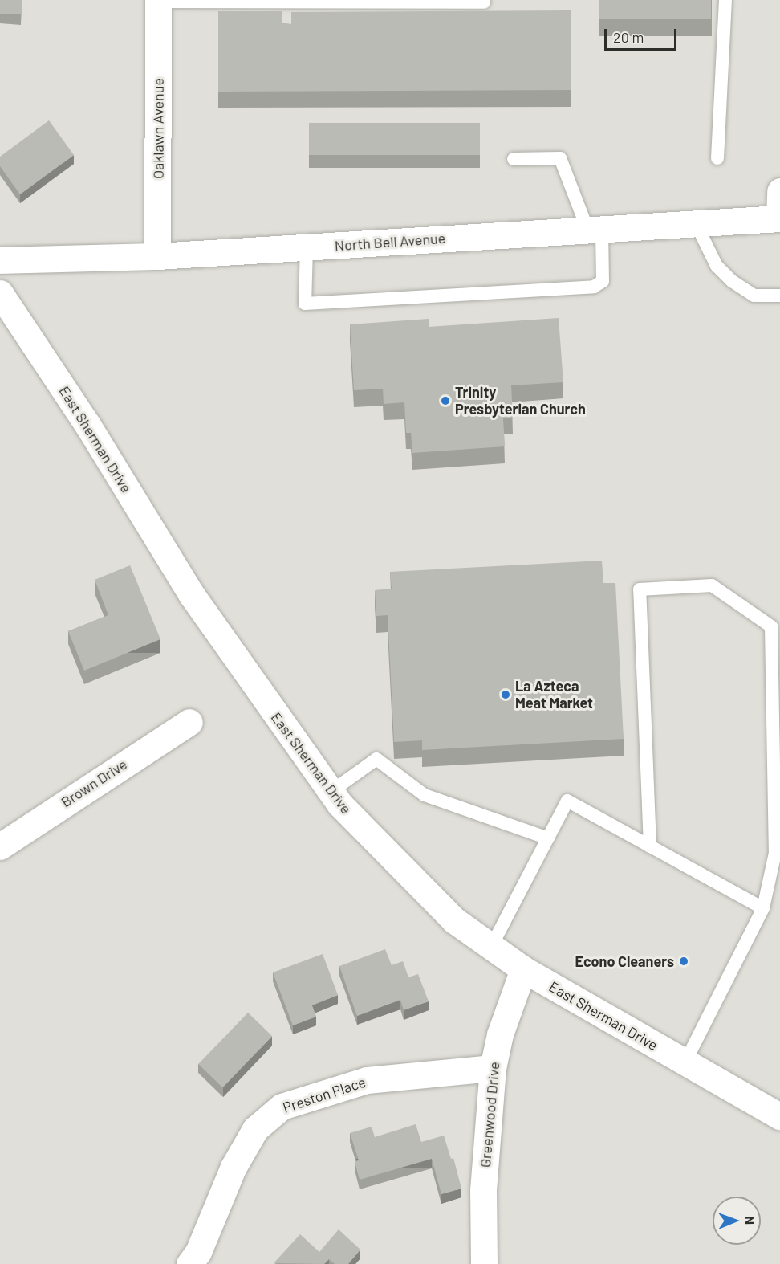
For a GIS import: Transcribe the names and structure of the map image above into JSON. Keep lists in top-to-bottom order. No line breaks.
{"streets":{"street":["Oaklawn Avenue","North Bell Avenue","East Sherman Drive","Brown Drive","Preston Place","Greenwood Drive"]},"crossings":[["Oaklawn Avenue","North Bell Avenue"],["East Sherman Drive","Greenwood Drive"],["Preston Place","Greenwood Drive"]],"places":["Trinity Presbyterian Church","La Azteca Meat Market","Econo Cleaners"],"scale_bar":"20 m","north":"right"}
